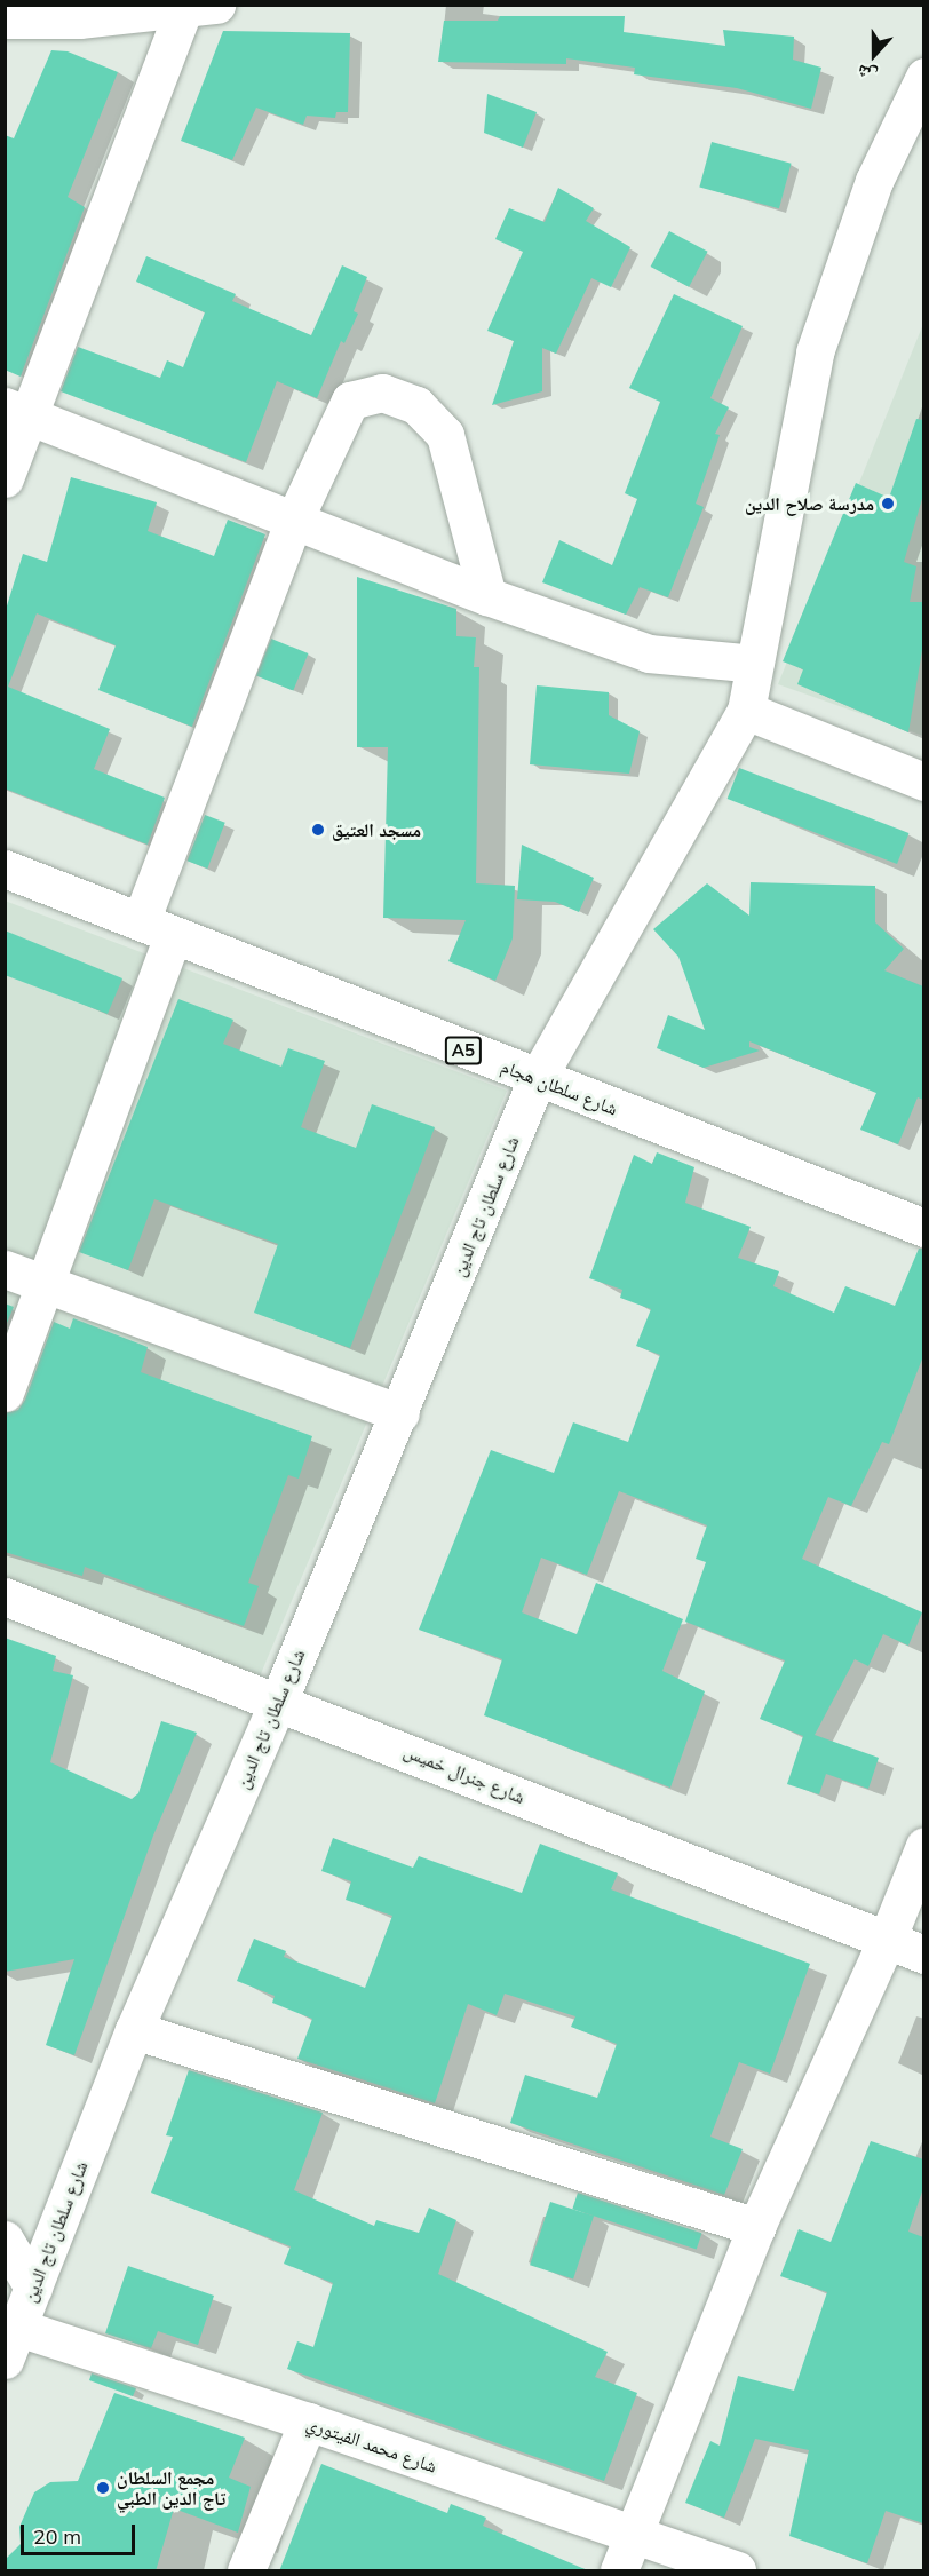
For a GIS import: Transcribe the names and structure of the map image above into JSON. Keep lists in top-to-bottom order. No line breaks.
{"streets":{"main road":["A5","شارع سلطان هجام","شارع سلطان تاج الدين","شارع جنرال خميس","شارع محمد الفيتوري"]},"crossings":[["شارع سلطان هجام","شارع سلطان تاج الدين"],["شارع سلطان تاج الدين","شارع جنرال خميس"],["شارع سلطان تاج الدين","شارع محمد الفيتوري"]],"places":["مدرسة صلاح الدين","مسجد العتيق","مجمع السلطان تاج الدين الطبي"],"scale_bar":"20 m","north":"bottom"}
